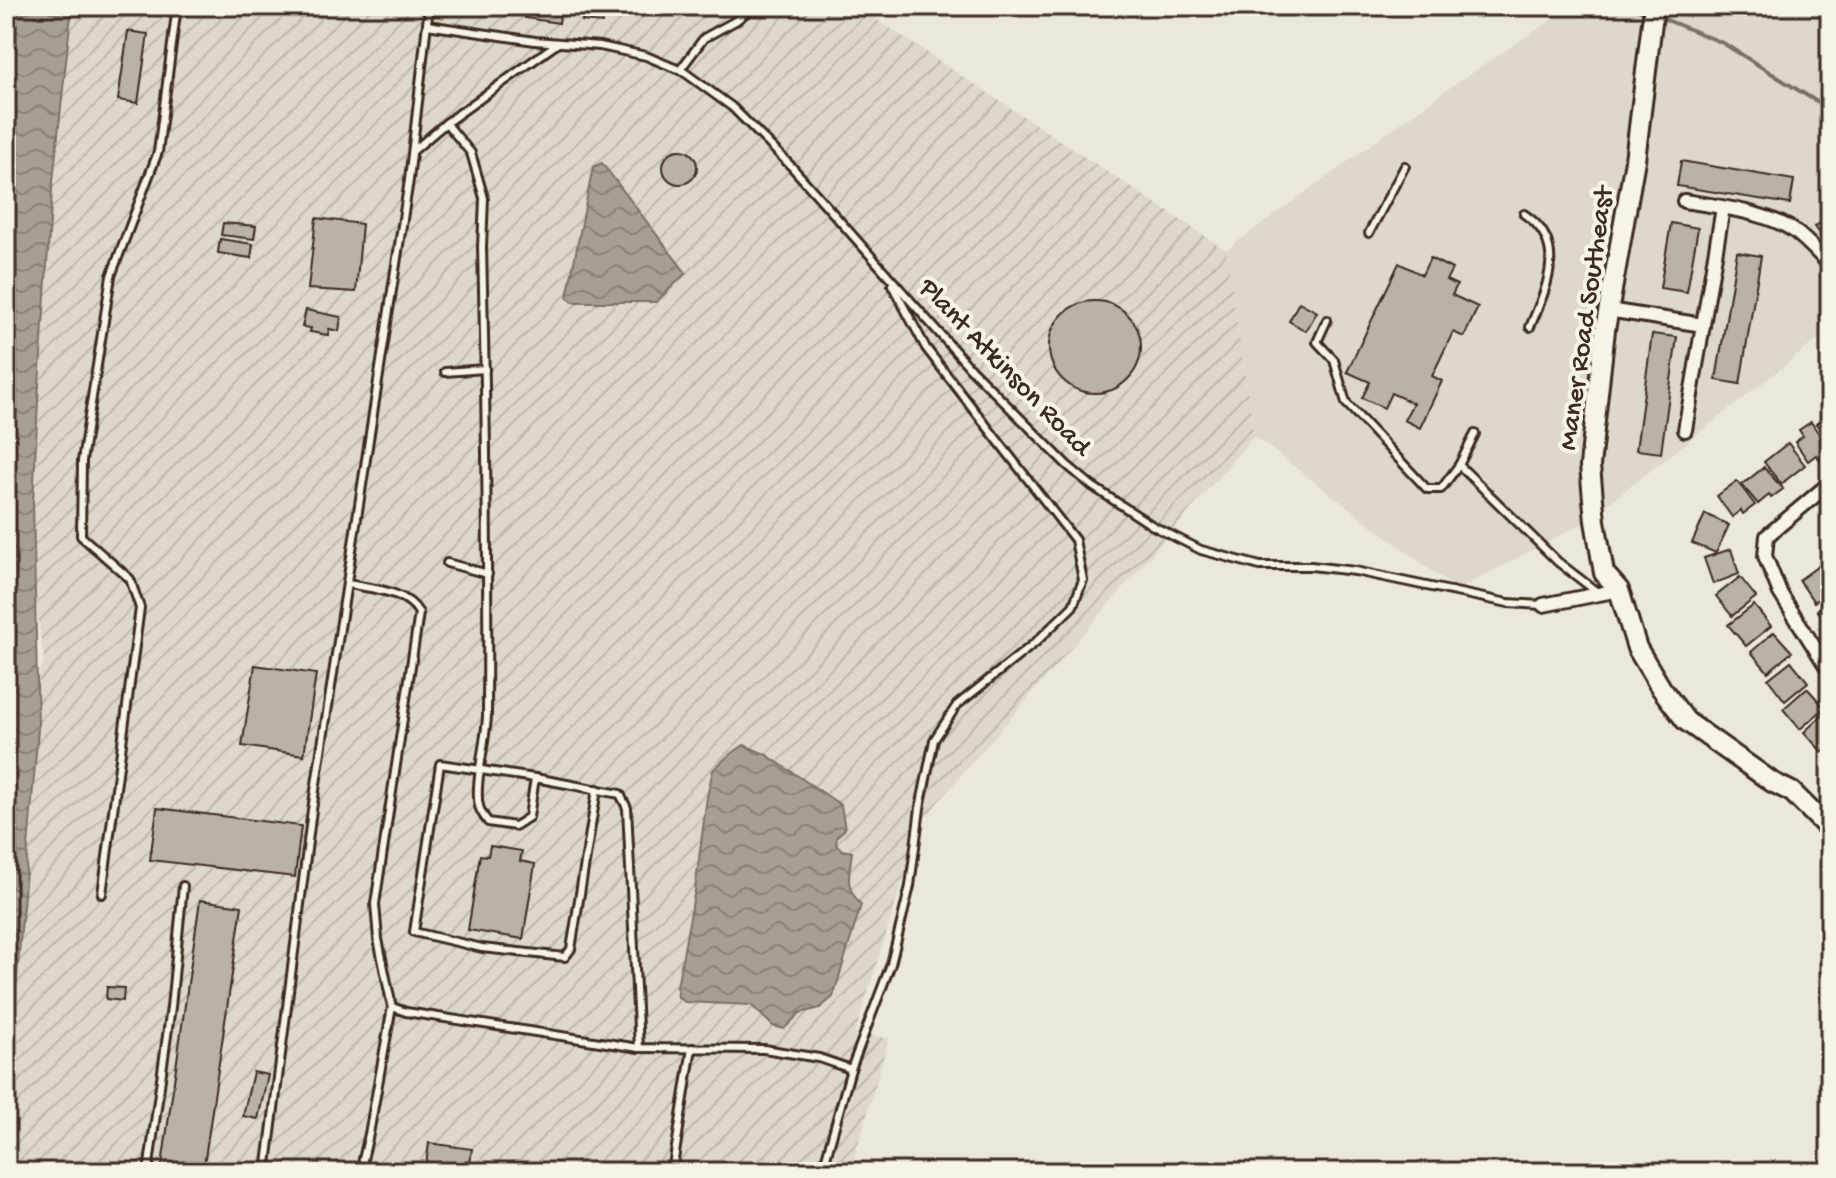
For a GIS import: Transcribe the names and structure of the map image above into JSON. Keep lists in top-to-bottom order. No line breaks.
{"streets":{"street":["Maner Road Southeast","Plant Atkinson Road"]},"crossings":[["Maner Road Southeast","Plant Atkinson Road"]]}
